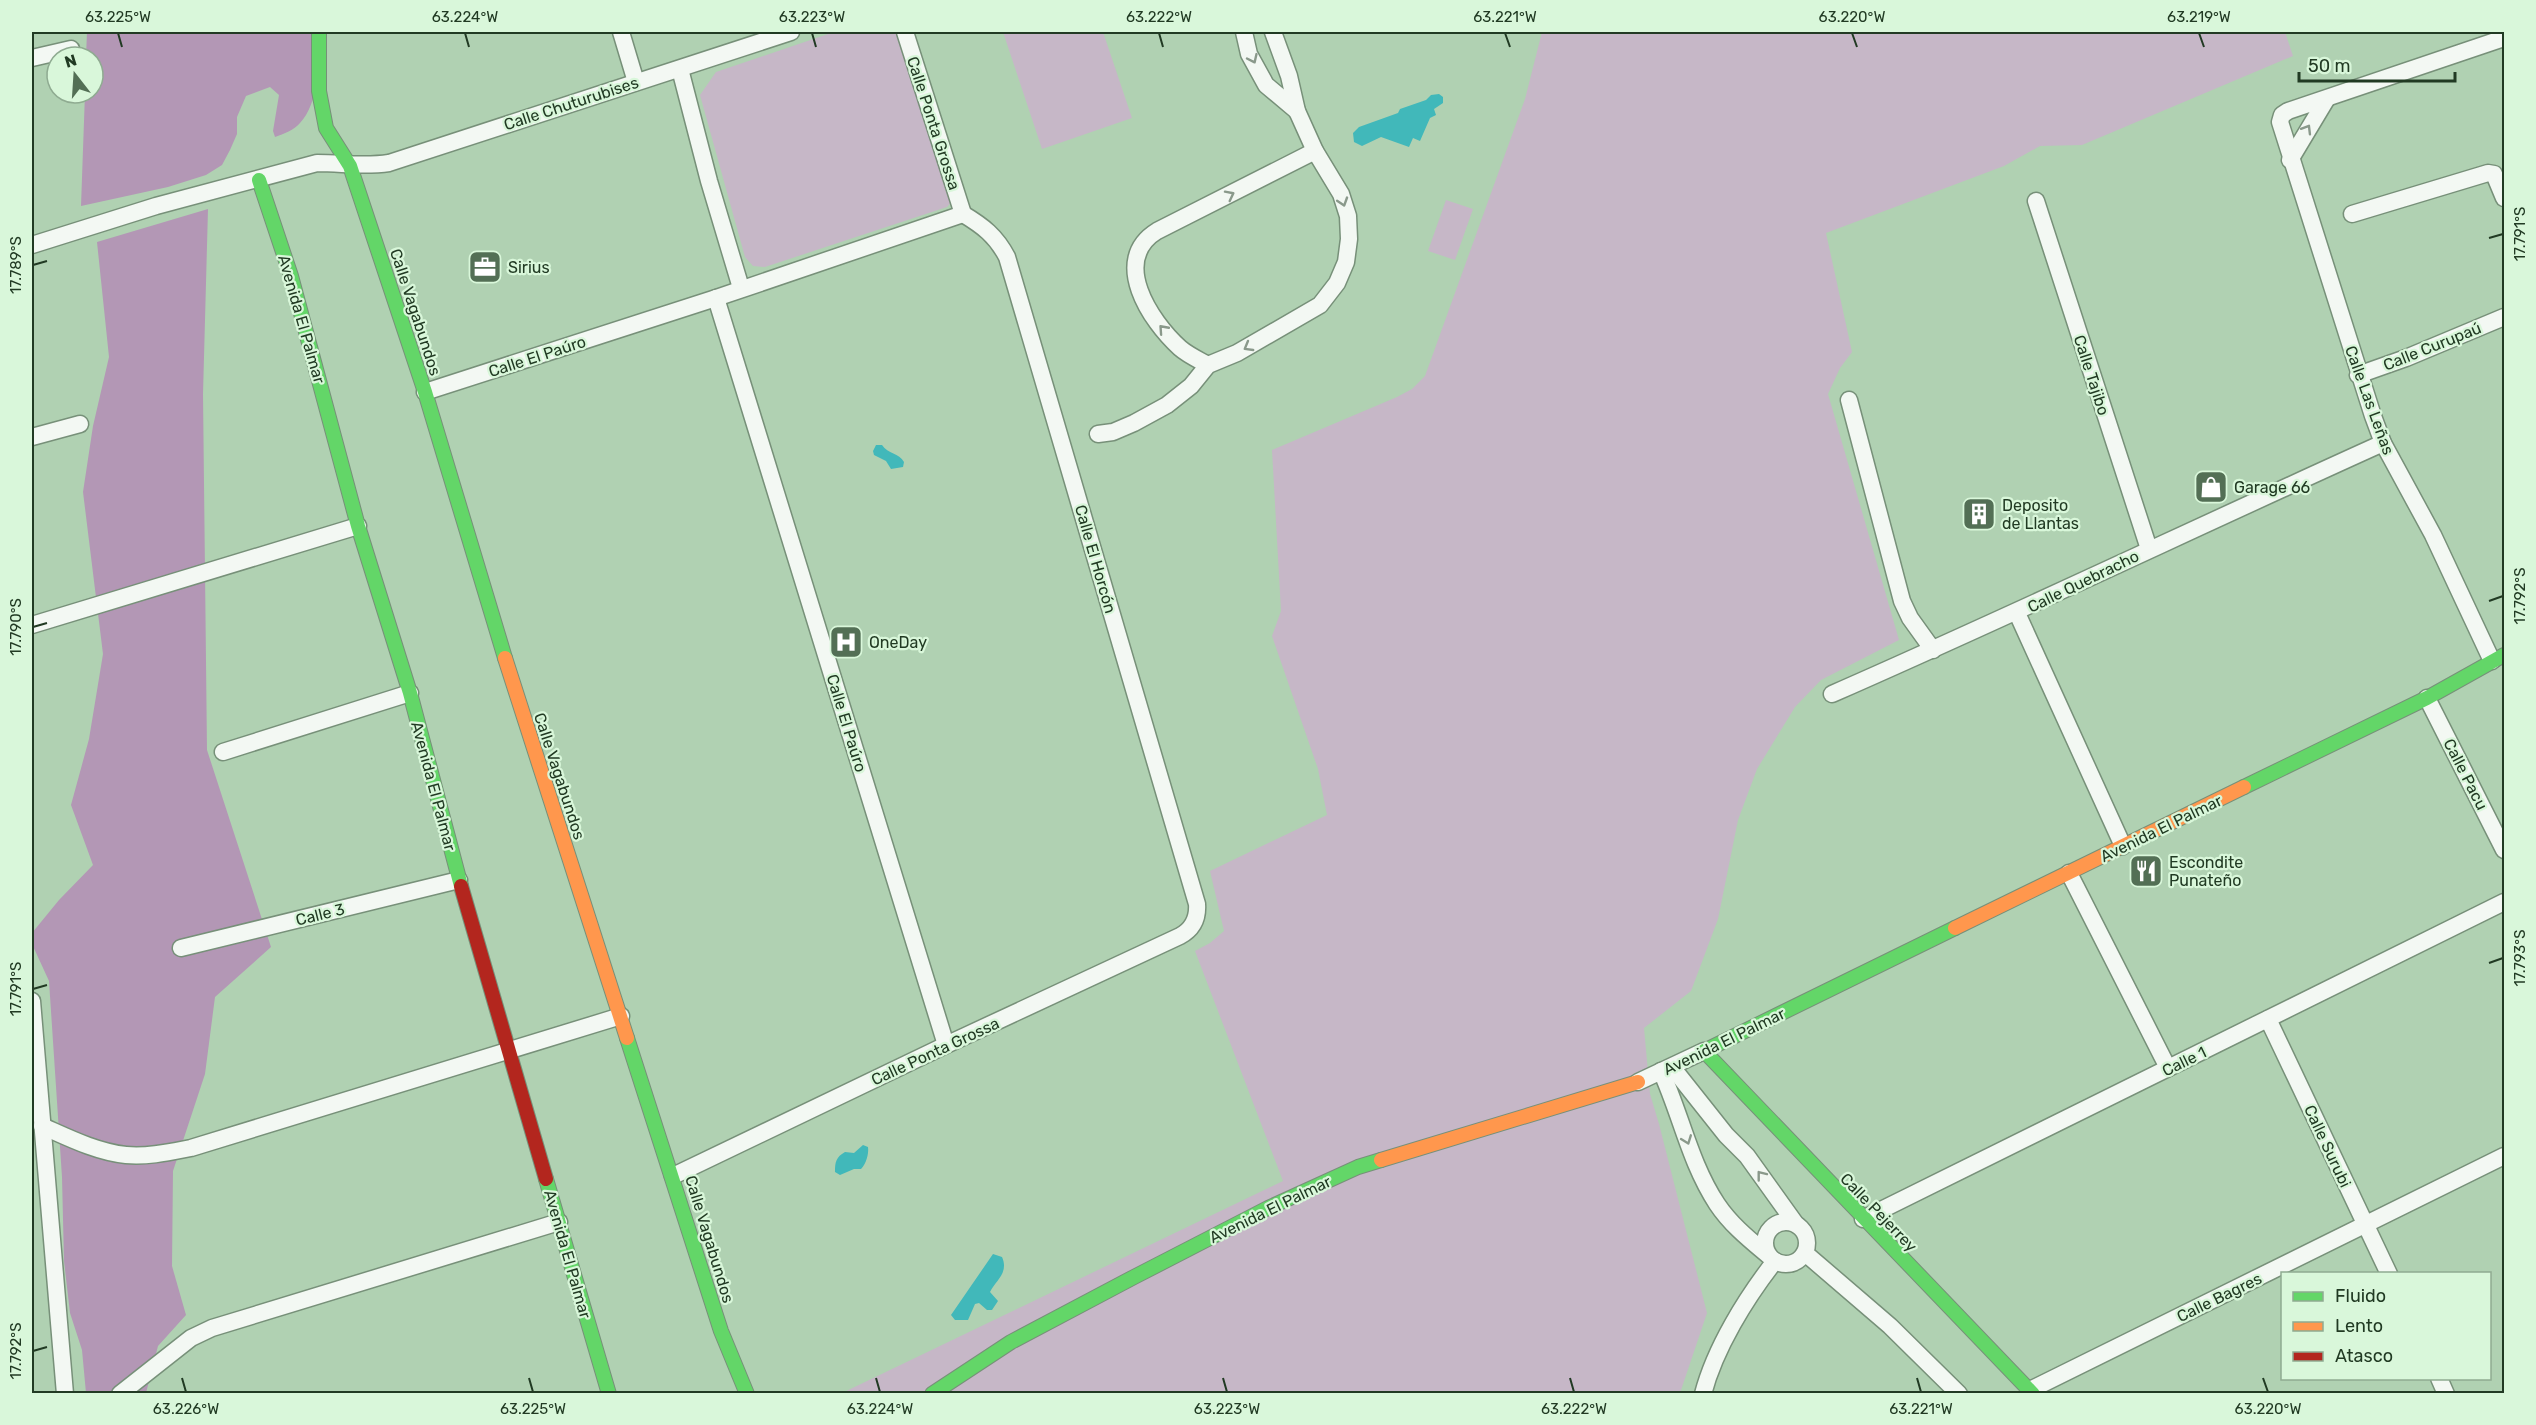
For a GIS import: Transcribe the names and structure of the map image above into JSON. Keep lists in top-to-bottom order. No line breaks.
{"streets":{"street":["Calle Chuturubises","Calle Ponta Grossa","Calle Vagabundos","Avenida El Palmar","Calle Curupaú","Calle El Paúro","Calle Tajibo","Calle Las Leñas","Calle El Horcón","Calle Quebracho","Calle Pacu","Calle 3","Calle 1","Calle Surubi","Calle Pejerrey","Calle Bagres"]},"crossings":[["Calle Chuturubises","Calle Vagabundos"],["Calle Chuturubises","Avenida El Palmar"],["Calle Ponta Grossa","Calle Vagabundos"],["Calle Ponta Grossa","Calle El Paúro"],["Calle Ponta Grossa","Calle El Horcón"],["Calle Vagabundos","Calle El Paúro"],["Avenida El Palmar","Calle Las Leñas"],["Avenida El Palmar","Calle Quebracho"],["Avenida El Palmar","Calle Pacu"],["Avenida El Palmar","Calle 3"],["Avenida El Palmar","Calle Pejerrey"],["Calle Curupaú","Calle Las Leñas"],["Calle El Paúro","Calle El Horcón"],["Calle Tajibo","Calle Quebracho"],["Calle Las Leñas","Calle Quebracho"],["Calle 1","Calle Surubi"],["Calle 1","Calle Pejerrey"],["Calle Surubi","Calle Bagres"],["Calle Pejerrey","Calle Bagres"]],"places":{"office":["Sirius"],"shop":["Garage 66"],"building":["Deposito de Llantas"],"hospital":["OneDay"],"restaurant":["Escondite Punateño"]},"legend":["Fluido","Lento","Atasco"],"scale_bar":"50 m","north":"top","coordinates":["63.225°W","63.224°W","63.223°W","63.222°W","63.221°W","63.220°W","63.219°W","17.791°S","17.789°S","17.792°S","17.790°S","17.793°S","63.226°W"]}
